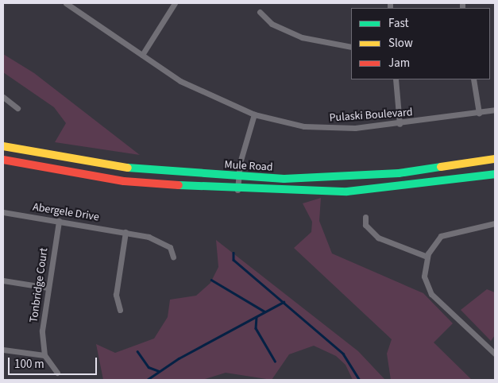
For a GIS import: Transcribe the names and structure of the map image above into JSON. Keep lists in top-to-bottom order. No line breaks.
{"streets":{"main road":["Mule Road"],"street":["Pulaski Boulevard","Abergele Drive","Tonbridge Court"]},"crossings":[["Abergele Drive","Tonbridge Court"]],"legend":["Fast","Slow","Jam"],"scale_bar":"100 m"}
